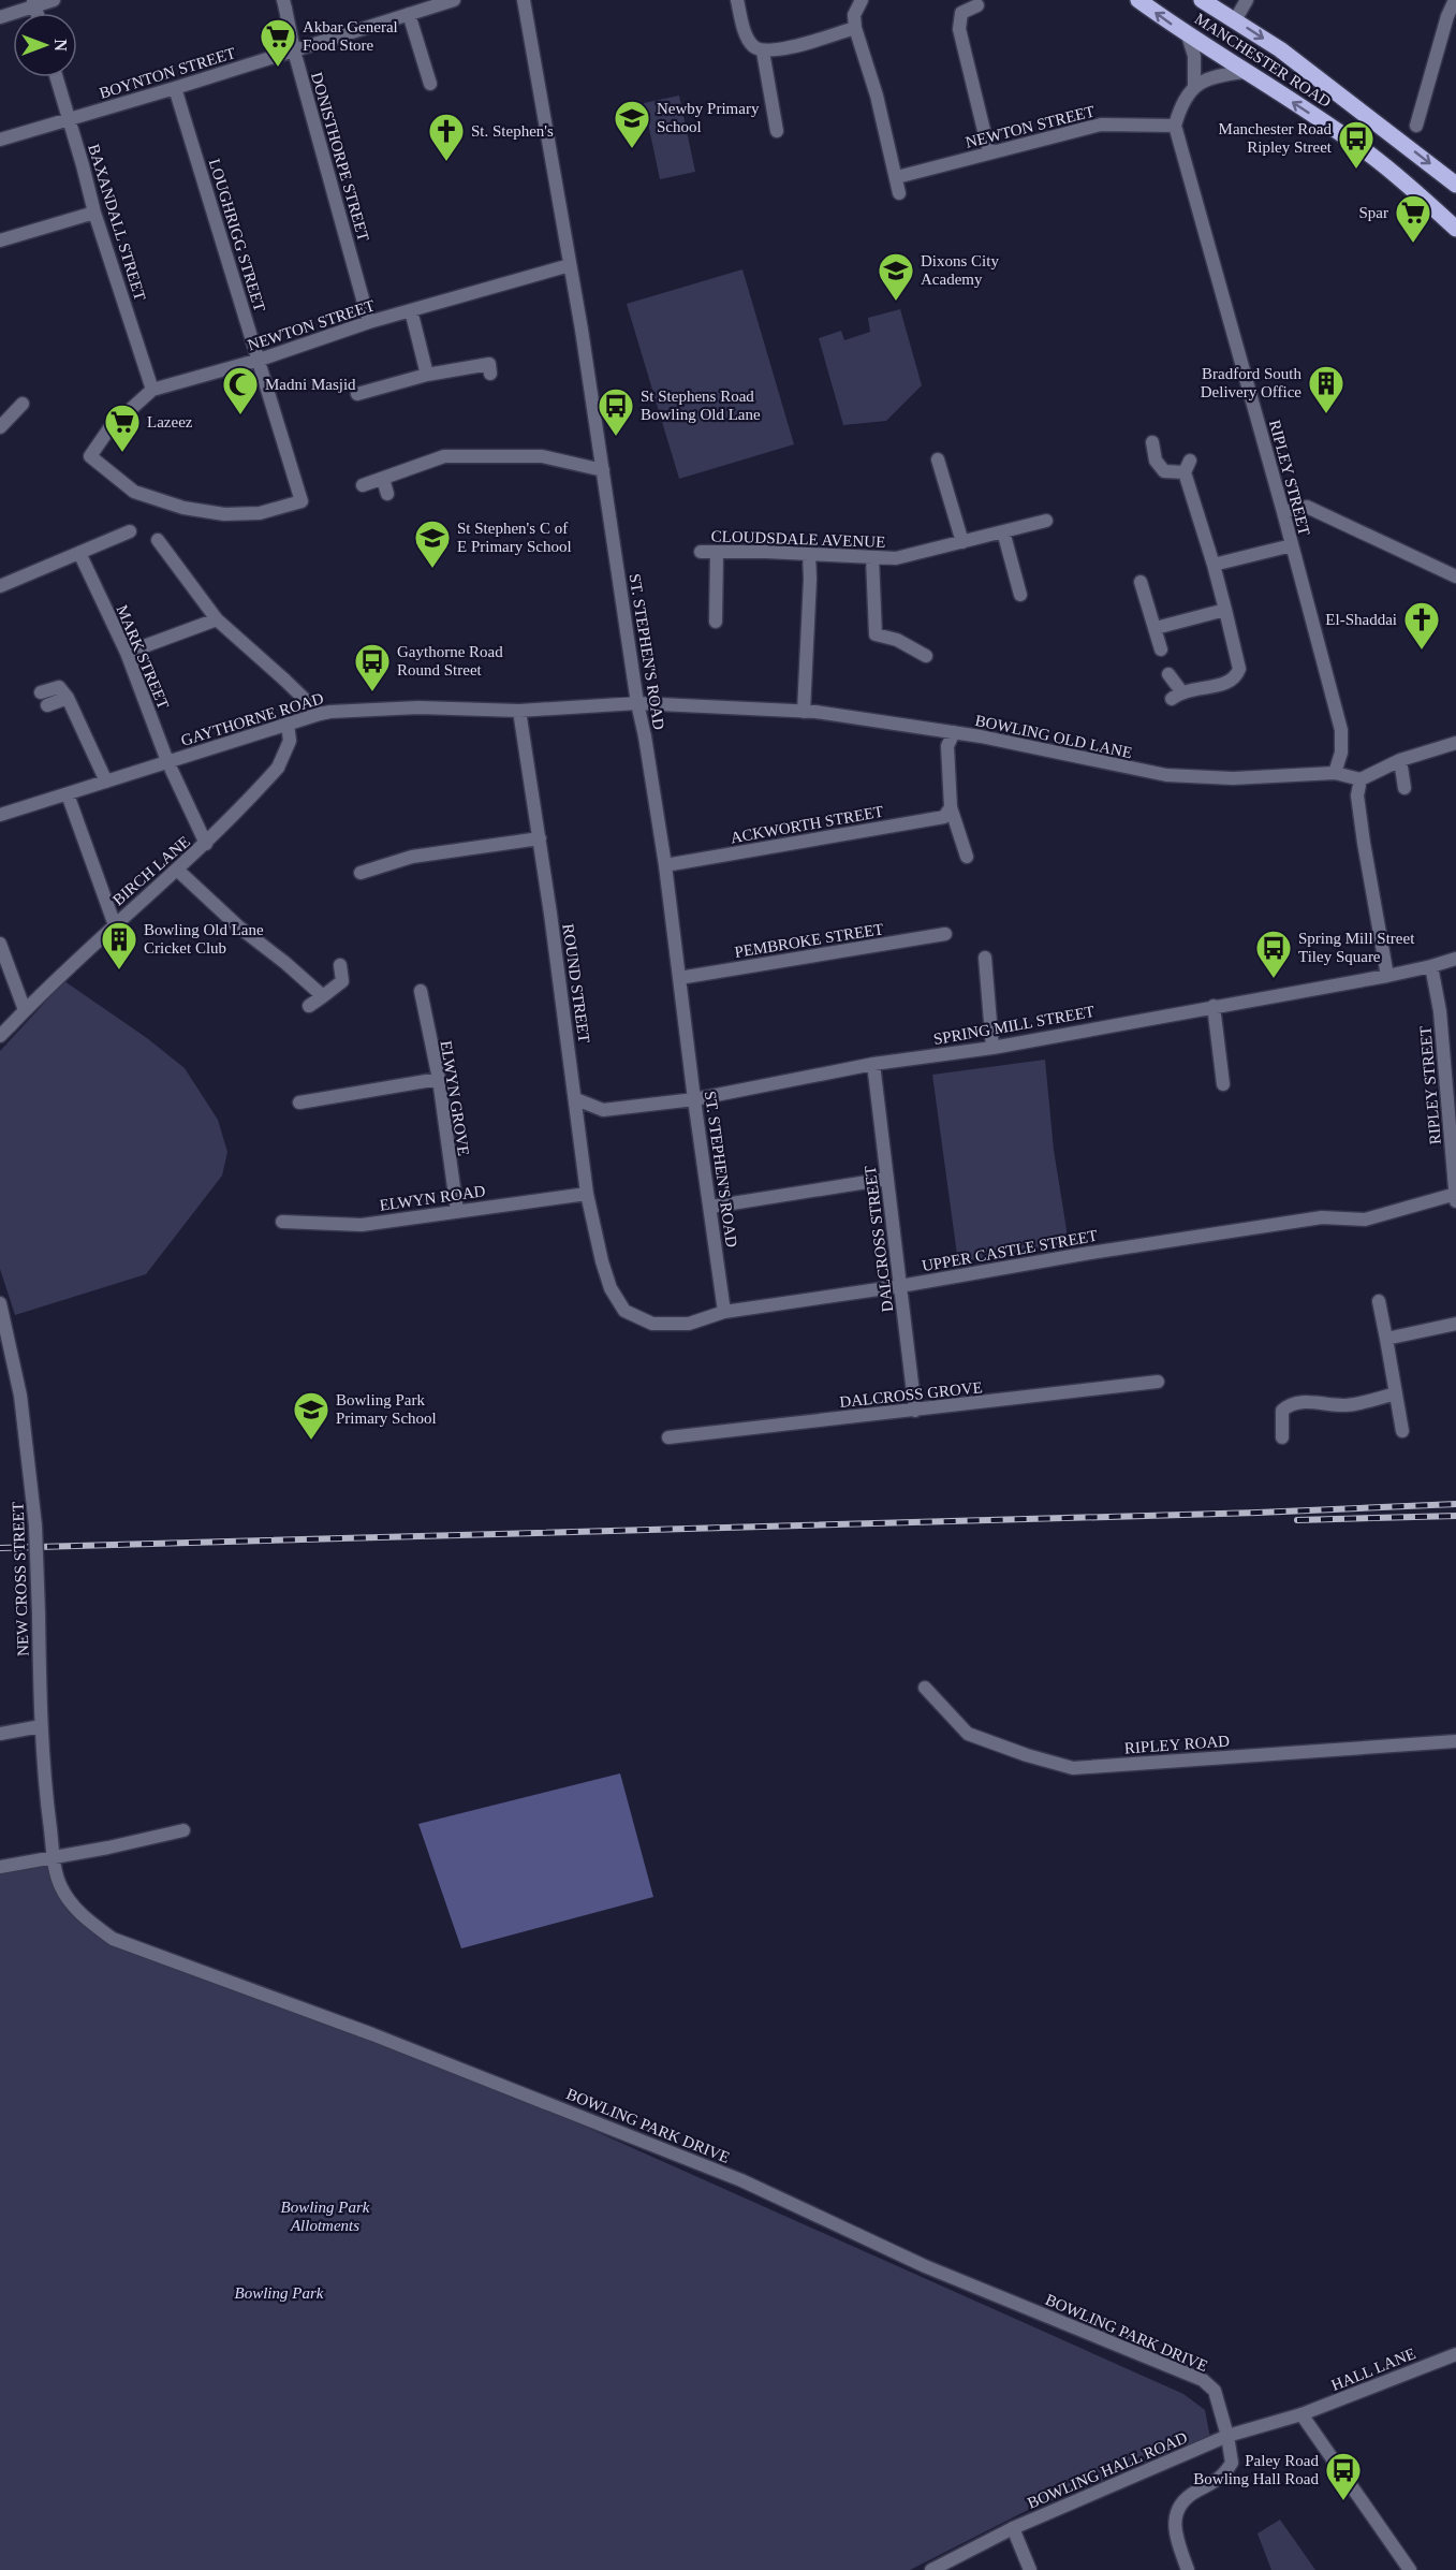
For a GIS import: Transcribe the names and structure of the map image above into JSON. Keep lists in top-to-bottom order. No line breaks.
{"streets":{"main road":["MANCHESTER ROAD"],"street":["BOYNTON STREET","NEWTON STREET","DONISTHORPE STREET","BAXANDALL STREET","LOUGHRIGG STREET","RIPLEY STREET","CLOUDSDALE AVENUE","ST. STEPHEN'S ROAD","MARK STREET","GAYTHORNE ROAD","BOWLING OLD LANE","ACKWORTH STREET","BIRCH LANE","PEMBROKE STREET","ROUND STREET","SPRING MILL STREET","ELWYN GROVE","ELWYN ROAD","DALCROSS STREET","UPPER CASTLE STREET","DALCROSS GROVE","NEW CROSS STREET","RIPLEY ROAD","BOWLING PARK DRIVE","HALL LANE","BOWLING HALL ROAD"]},"crossings":[["BOYNTON STREET","DONISTHORPE STREET"],["BOYNTON STREET","BAXANDALL STREET"],["BOYNTON STREET","LOUGHRIGG STREET"],["NEWTON STREET","DONISTHORPE STREET"],["NEWTON STREET","BAXANDALL STREET"],["NEWTON STREET","LOUGHRIGG STREET"],["NEWTON STREET","RIPLEY STREET"],["NEWTON STREET","ST. STEPHEN'S ROAD"],["RIPLEY STREET","BOWLING OLD LANE"],["RIPLEY STREET","SPRING MILL STREET"],["RIPLEY STREET","UPPER CASTLE STREET"],["ST. STEPHEN'S ROAD","GAYTHORNE ROAD"],["ST. STEPHEN'S ROAD","BOWLING OLD LANE"],["ST. STEPHEN'S ROAD","ACKWORTH STREET"],["ST. STEPHEN'S ROAD","PEMBROKE STREET"],["ST. STEPHEN'S ROAD","SPRING MILL STREET"],["ST. STEPHEN'S ROAD","UPPER CASTLE STREET"],["MARK STREET","GAYTHORNE ROAD"],["MARK STREET","BIRCH LANE"],["GAYTHORNE ROAD","BOWLING OLD LANE"],["GAYTHORNE ROAD","BIRCH LANE"],["GAYTHORNE ROAD","ROUND STREET"],["ROUND STREET","SPRING MILL STREET"],["ROUND STREET","ELWYN ROAD"],["ROUND STREET","UPPER CASTLE STREET"],["SPRING MILL STREET","DALCROSS STREET"],["ELWYN GROVE","ELWYN ROAD"],["DALCROSS STREET","UPPER CASTLE STREET"],["DALCROSS STREET","DALCROSS GROVE"],["NEW CROSS STREET","BOWLING PARK DRIVE"],["BOWLING PARK DRIVE","BOWLING HALL ROAD"],["HALL LANE","BOWLING HALL ROAD"]],"parks":["Bowling Park Allotments","Bowling Park"],"places":{"supermarket":["Akbar General Food Store","Spar","Lazeez"],"school or university":["Newby Primary School","Dixons City Academy","St Stephen's C of E Primary School","Bowling Park Primary School"],"church":["St. Stephen's","El-Shaddai"],"bus stop":["Manchester Road Ripley Street","St Stephens Road Bowling Old Lane","Gaythorne Road Round Street","Spring Mill Street Tiley Square","Paley Road Bowling Hall Road"],"building":["Bradford South Delivery Office","Bowling Old Lane Cricket Club"],"mosque":["Madni Masjid"]},"north":"right"}
